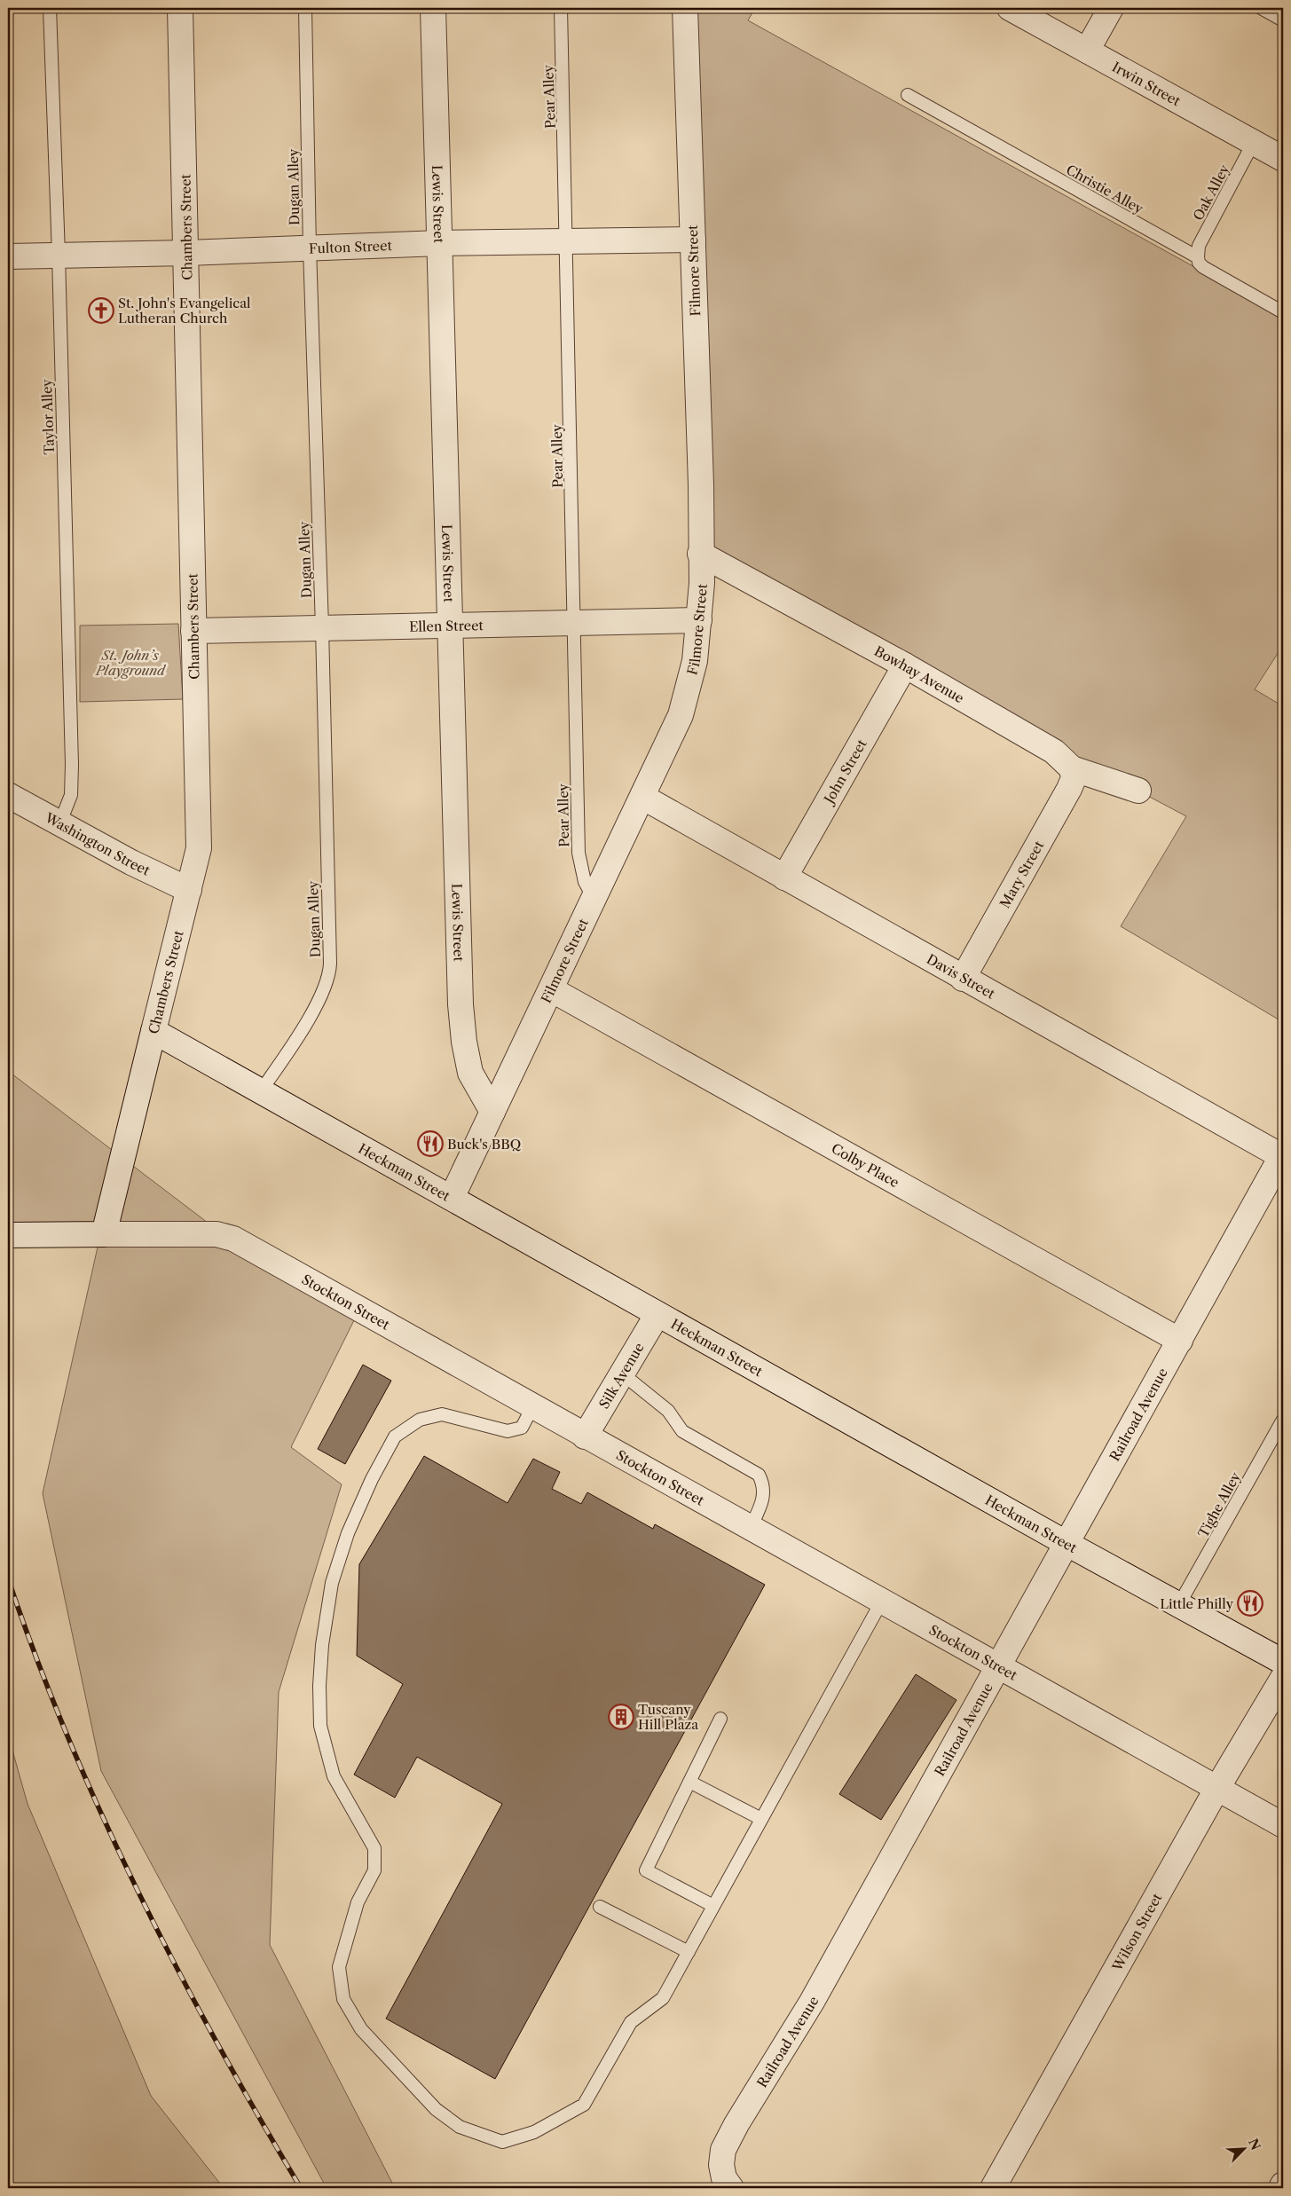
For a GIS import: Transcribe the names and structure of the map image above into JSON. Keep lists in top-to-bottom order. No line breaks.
{"streets":{"street":["Irwin Street","Lewis Street","Chambers Street","Fulton Street","Filmore Street","Ellen Street","Bowhay Avenue","John Street","Washington Street","Mary Street","Davis Street","Colby Place","Heckman Street","Stockton Street","Silk Avenue","Railroad Avenue","Wilson Street"],"lane":["Pear Alley","Dugan Alley","Christie Alley","Oak Alley","Taylor Alley","Tighe Alley"]},"crossings":[["Irwin Street","Oak Alley"],["Pear Alley","Fulton Street"],["Pear Alley","Filmore Street"],["Pear Alley","Ellen Street"],["Dugan Alley","Fulton Street"],["Dugan Alley","Ellen Street"],["Dugan Alley","Heckman Street"],["Christie Alley","Oak Alley"],["Lewis Street","Fulton Street"],["Lewis Street","Filmore Street"],["Lewis Street","Ellen Street"],["Chambers Street","Fulton Street"],["Chambers Street","Ellen Street"],["Chambers Street","Washington Street"],["Chambers Street","Heckman Street"],["Chambers Street","Stockton Street"],["Fulton Street","Filmore Street"],["Fulton Street","Taylor Alley"],["Filmore Street","Ellen Street"],["Filmore Street","Bowhay Avenue"],["Filmore Street","Davis Street"],["Filmore Street","Colby Place"],["Filmore Street","Heckman Street"],["Taylor Alley","Washington Street"],["Bowhay Avenue","John Street"],["Bowhay Avenue","Mary Street"],["John Street","Davis Street"],["Mary Street","Davis Street"],["Davis Street","Railroad Avenue"],["Colby Place","Railroad Avenue"],["Heckman Street","Silk Avenue"],["Heckman Street","Railroad Avenue"],["Heckman Street","Tighe Alley"],["Stockton Street","Silk Avenue"],["Stockton Street","Railroad Avenue"],["Stockton Street","Wilson Street"]],"parks":["St. John’s Playground"],"places":{"church":["St. John's Evangelical Lutheran Church"],"restaurant":["Buck's BBQ","Little Philly"],"building":["Tuscany Hill Plaza"]},"north":"top right"}
